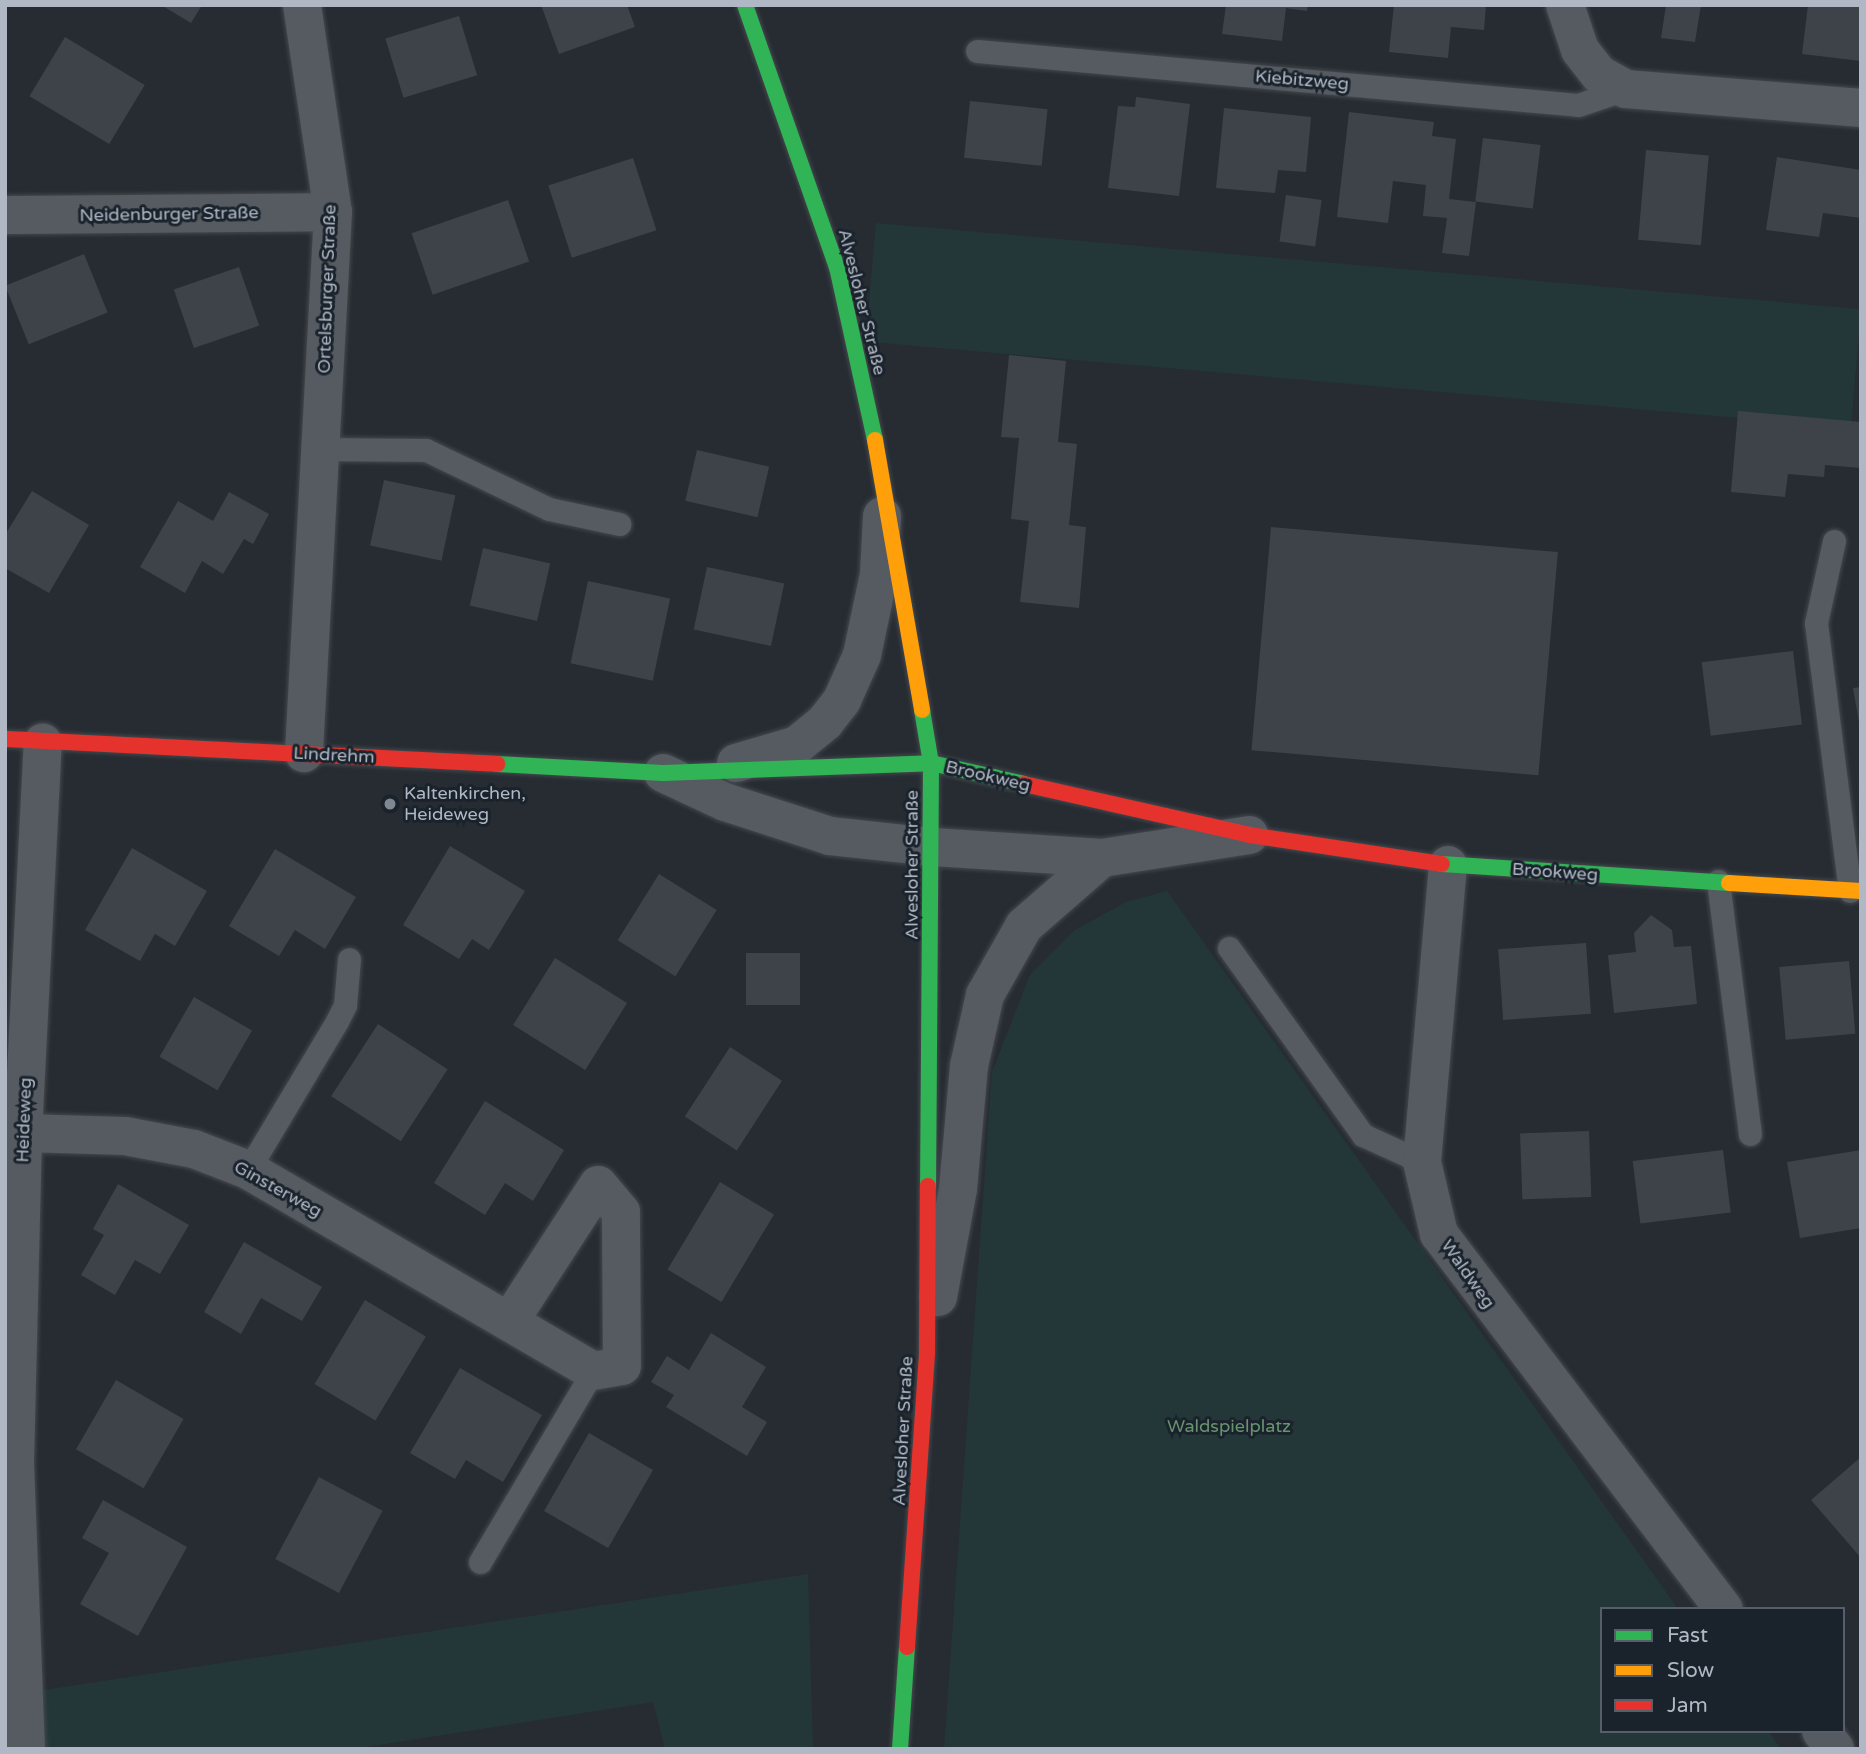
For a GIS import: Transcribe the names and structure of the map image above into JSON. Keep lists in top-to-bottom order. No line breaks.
{"streets":{"street":["Kiebitzweg","Neidenburger Straße","Ortelsburger Straße","Alvesloher Straße","Lindrehm","Brookweg","Heideweg","Ginsterweg","Waldweg"]},"crossings":[["Neidenburger Straße","Ortelsburger Straße"],["Ortelsburger Straße","Lindrehm"],["Alvesloher Straße","Lindrehm"],["Alvesloher Straße","Brookweg"],["Lindrehm","Brookweg"],["Lindrehm","Heideweg"],["Brookweg","Waldweg"],["Heideweg","Ginsterweg"]],"parks":["Waldspielplatz"],"places":["Kaltenkirchen, Heideweg"],"legend":["Fast","Slow","Jam"]}
